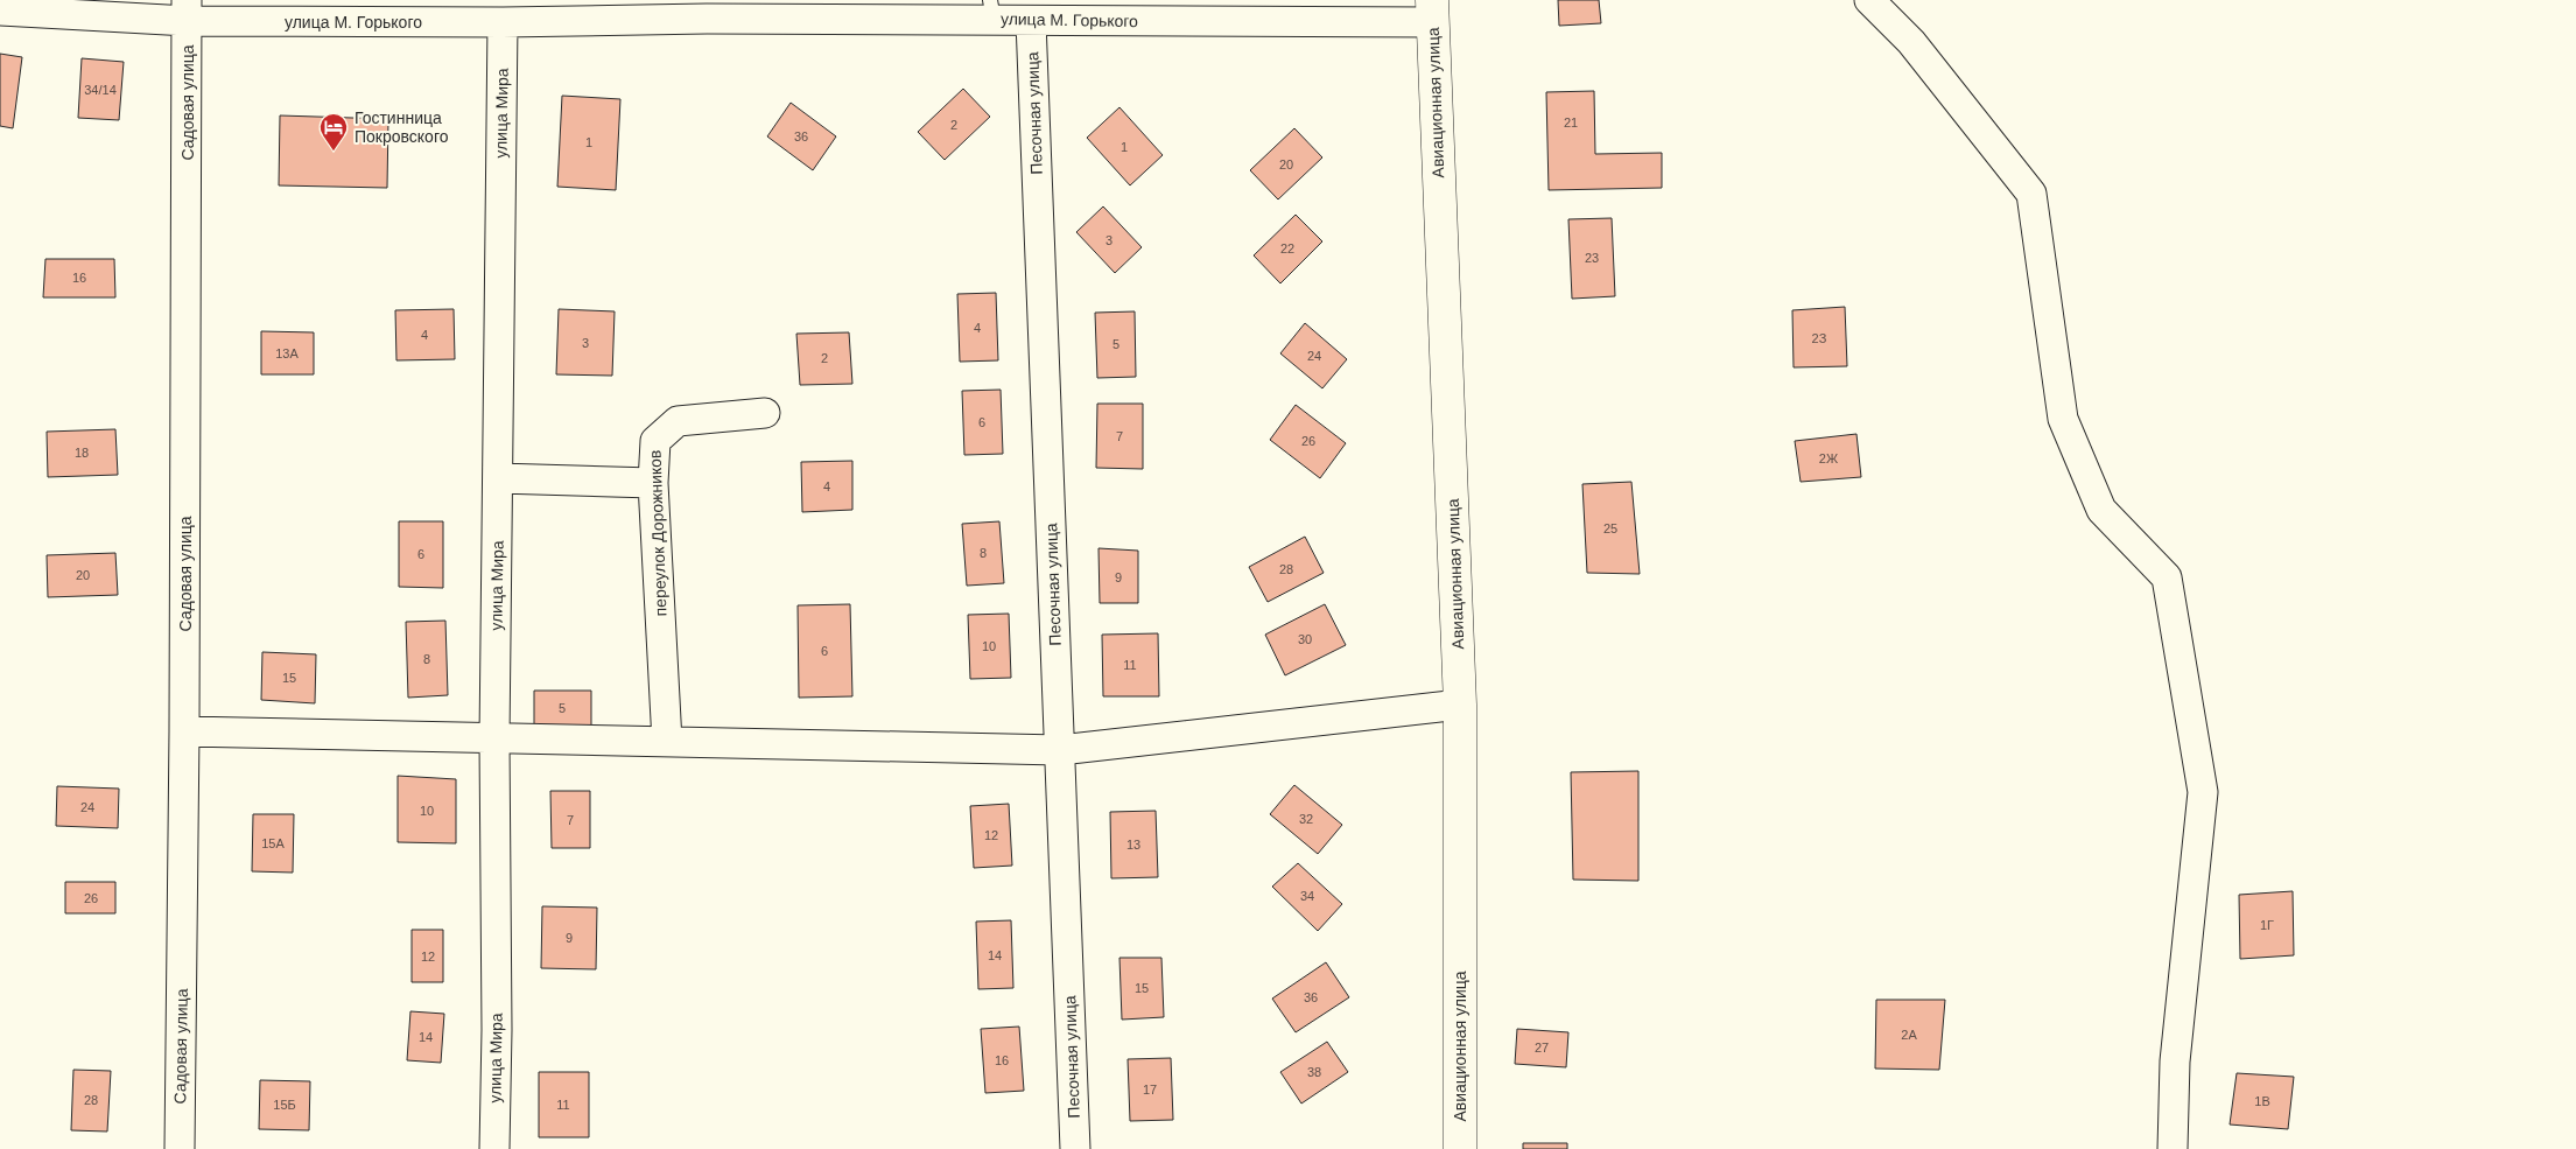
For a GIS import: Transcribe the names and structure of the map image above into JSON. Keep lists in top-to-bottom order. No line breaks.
{"streets":{"main road":["Авиационная улица"],"street":["улица М. Горького","Садовая улица","улица Мира","Песочная улица","переулок Дорожников"]},"crossings":[["улица М. Горького","Садовая улица"],["улица М. Горького","Авиационная улица"],["улица М. Горького","улица Мира"],["улица М. Горького","Песочная улица"]],"places":{"hotel":["Гостинница Покровского"]},"house_numbers":["34/14","21","2","36","1","1","20","3","22","23","16","4","4","2З","3","5","13А","24","2","6","7","26","18","2Ж","4","25","8","6","28","20","9","30","10","6","8","11","15","5","24","10","32","7","12","15А","13","34","26","1Г","9","14","12","15","36","2А","14","27","16","38","17","28","1В","15Б","11"]}
